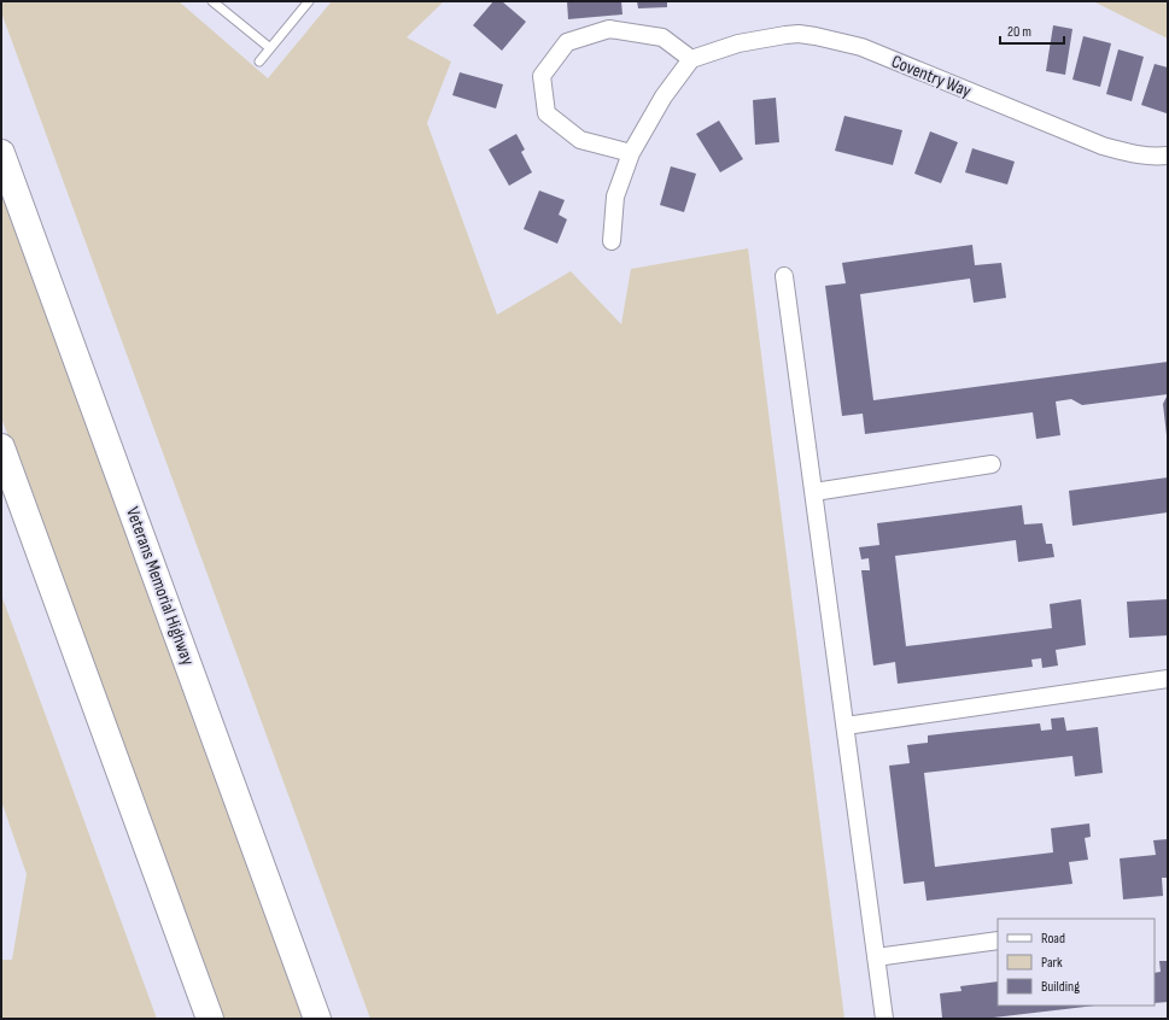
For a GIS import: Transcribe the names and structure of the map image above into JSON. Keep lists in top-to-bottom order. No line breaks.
{"streets":{"highway":["Veterans Memorial Highway"],"street":["Coventry Way"]},"legend":["Road","Park","Building"],"scale_bar":"20 m"}
